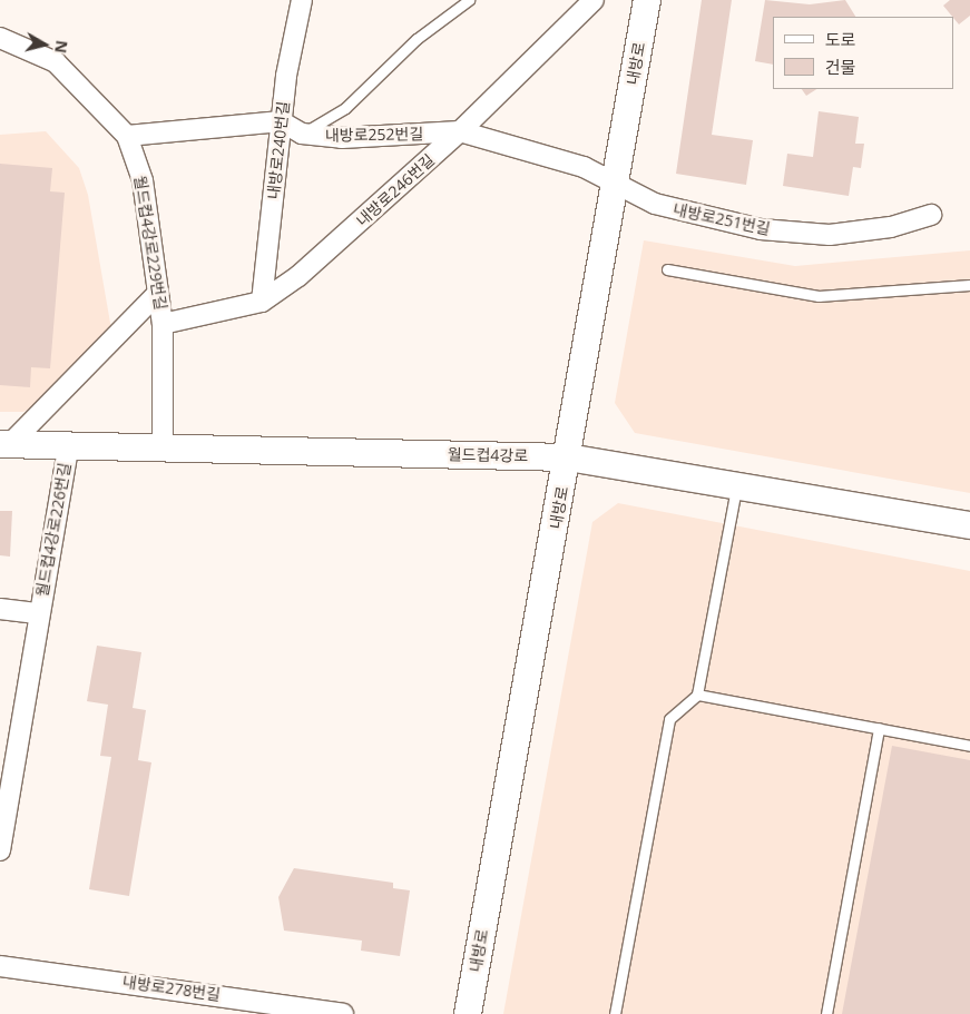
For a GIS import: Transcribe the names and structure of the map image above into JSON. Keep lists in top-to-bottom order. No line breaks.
{"streets":{"street":["내방로","내방로252번길","내방로240번길","내방로246번길","내방로251번길","월드컵4강로229번길","월드컵4강로","월드컵4강로226번길","내방로278번길"]},"crossings":[["내방로","내방로252번길"],["내방로","내방로251번길"],["내방로","월드컵4강로"],["내방로252번길","내방로240번길"],["내방로252번길","내방로246번길"],["내방로252번길","내방로251번길"],["내방로240번길","내방로246번길"],["내방로246번길","월드컵4강로229번길"],["월드컵4강로229번길","월드컵4강로"],["월드컵4강로","월드컵4강로226번길"]],"legend":["도로","건물"],"north":"right"}
